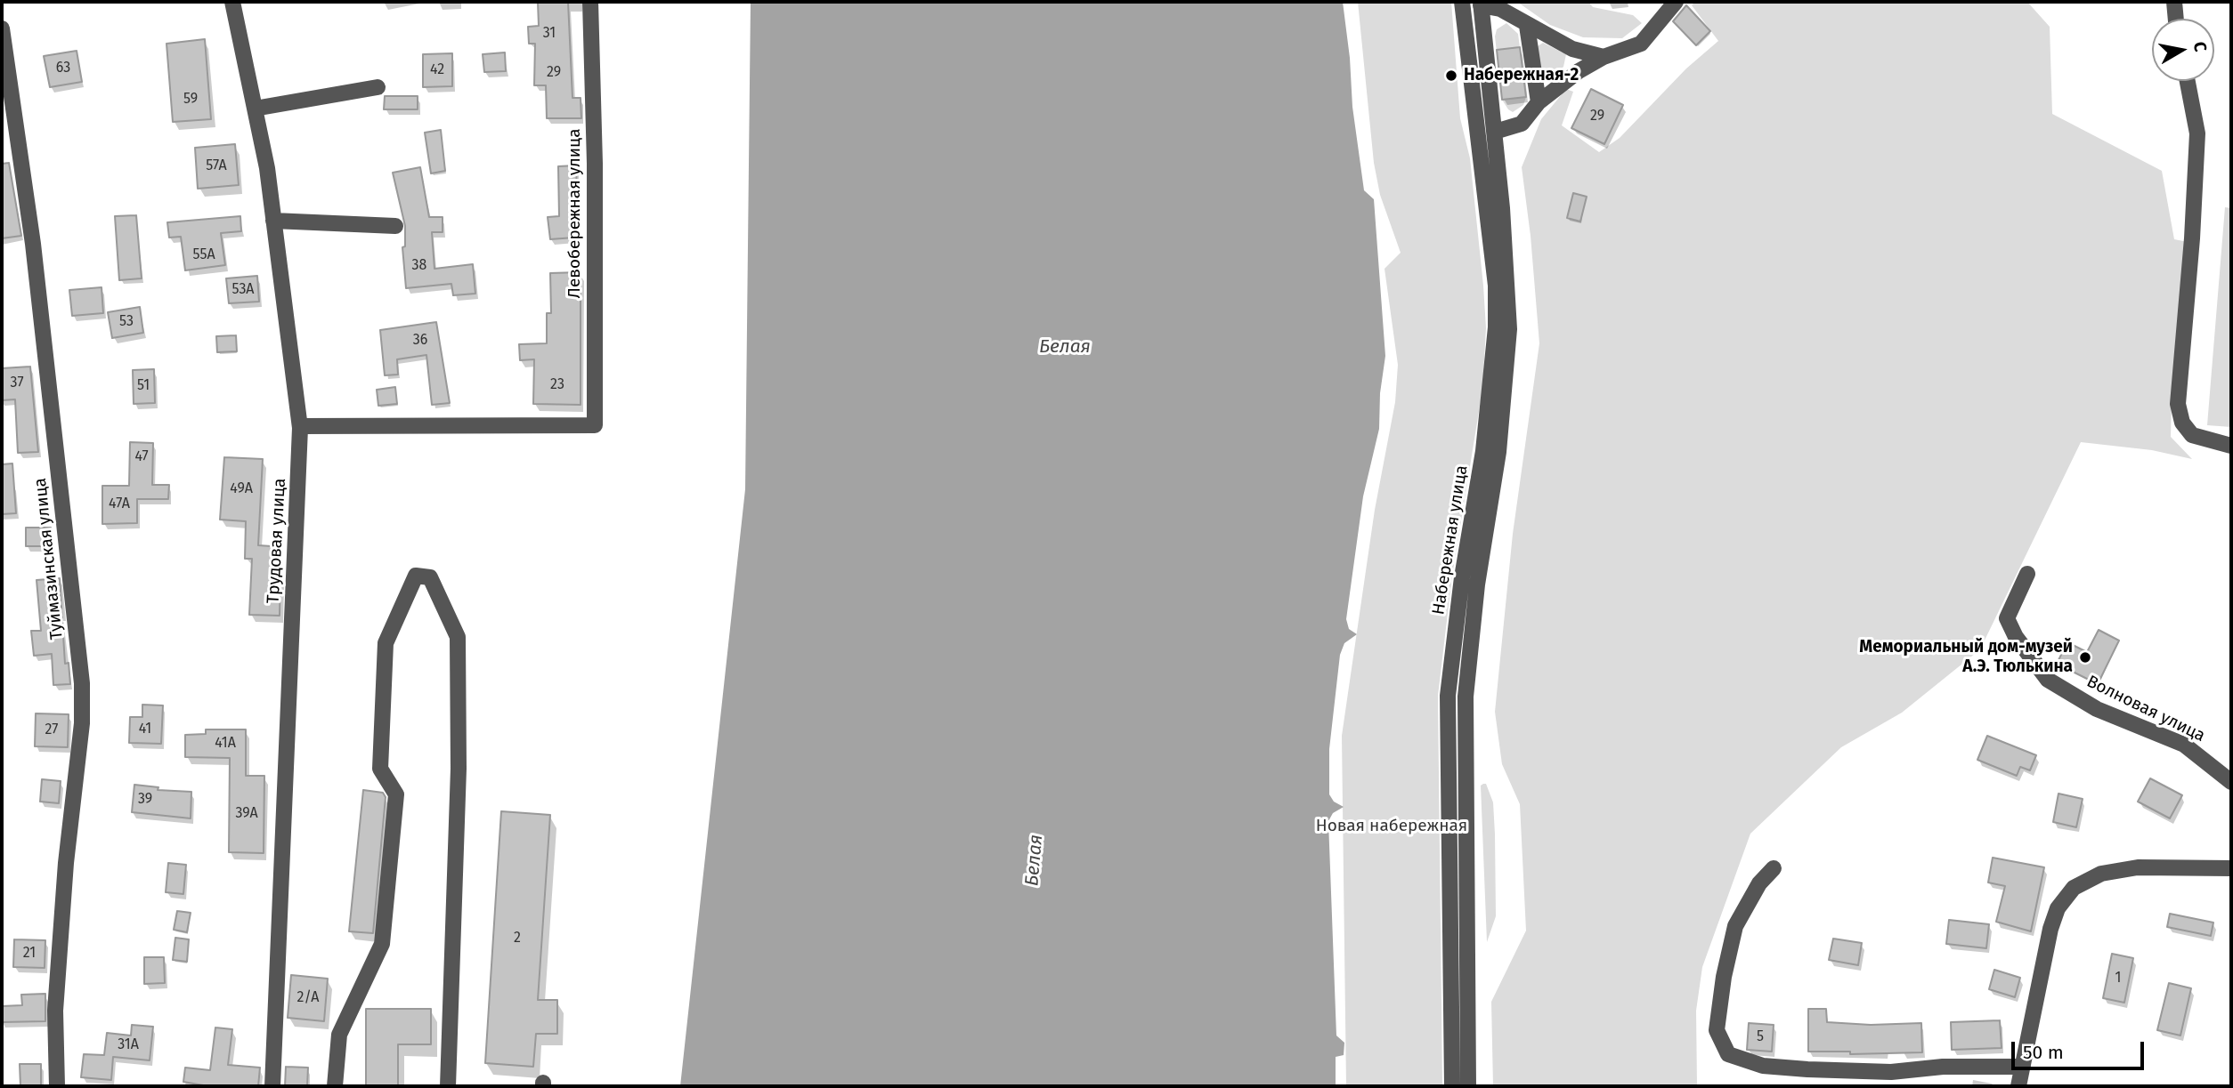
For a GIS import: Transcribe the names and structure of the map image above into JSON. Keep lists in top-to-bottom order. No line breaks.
{"streets":{"street":["Левобережная улица","Набережная улица","Трудовая улица","Туймазинская улица","Волновая улица"]},"crossings":[["Левобережная улица","Трудовая улица"]],"water":["Белая"],"parks":["Новая набережная"],"places":["Набережная-2","Мемориальный дом-музей А.Э. Тюлькина"],"house_numbers":["31","63","42","29","59","29","57А","55А","38","53А","53","36","37","23","51","47","49А","47А","41","27","41А","39","39А","2","21","1","2/А","5","31А"],"scale_bar":"50 m","north":"right"}
